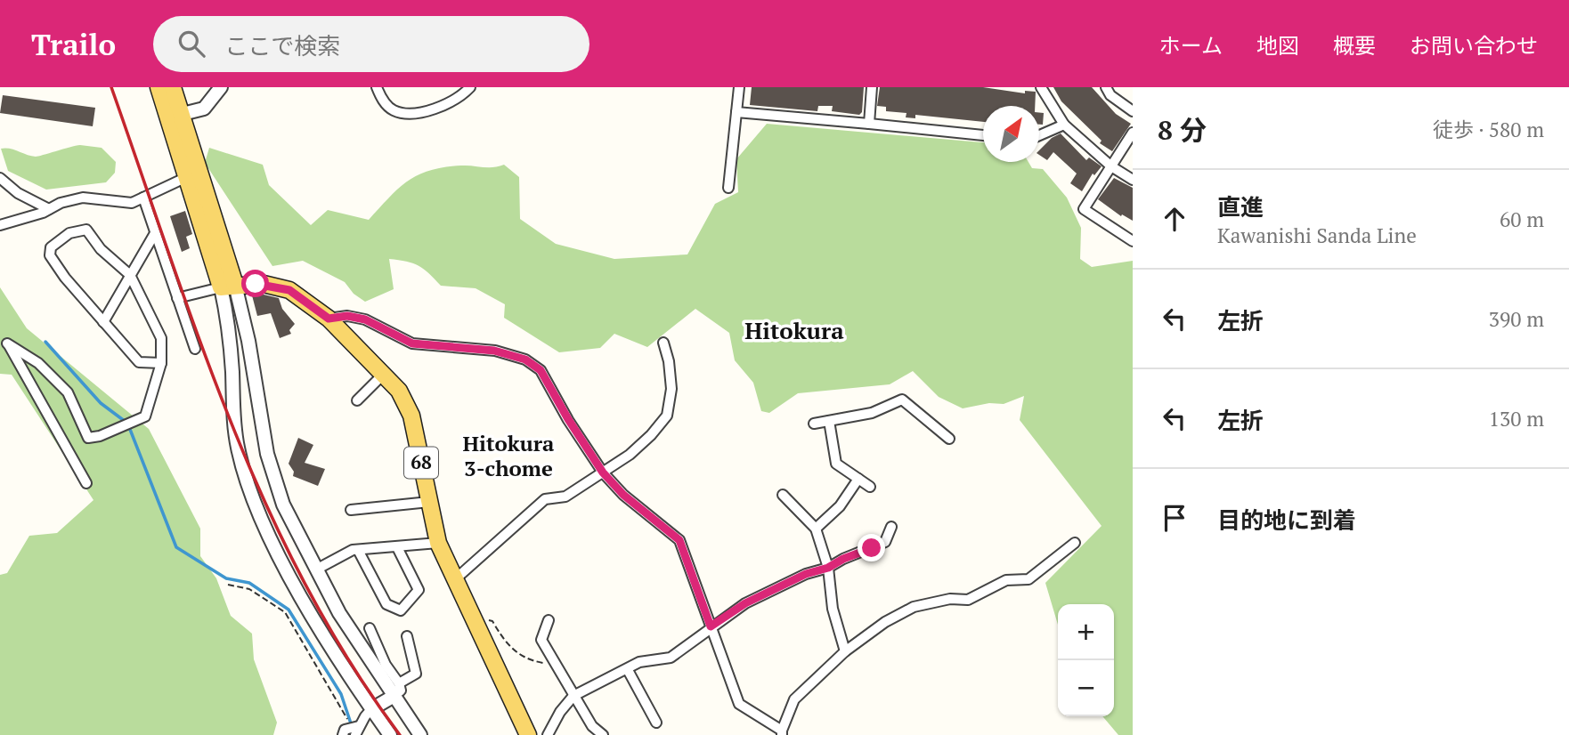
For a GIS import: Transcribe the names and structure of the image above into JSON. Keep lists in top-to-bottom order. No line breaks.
{"streets":{"main road":["68"]},"districts":["Hitokura","Hitokura 3-chome"],"north":"top right","page":{"header":"Trailo","search":"ここで検索","nav":["ホーム","地図","概要","お問い合わせ"],"heading":["8 分","徒歩 · 580 m"],"list":[["直進","Kawanishi Sanda Line","60 m"],["左折","390 m"],["左折","130 m"],"目的地に到着"],"map_buttons":["+","−"]}}
